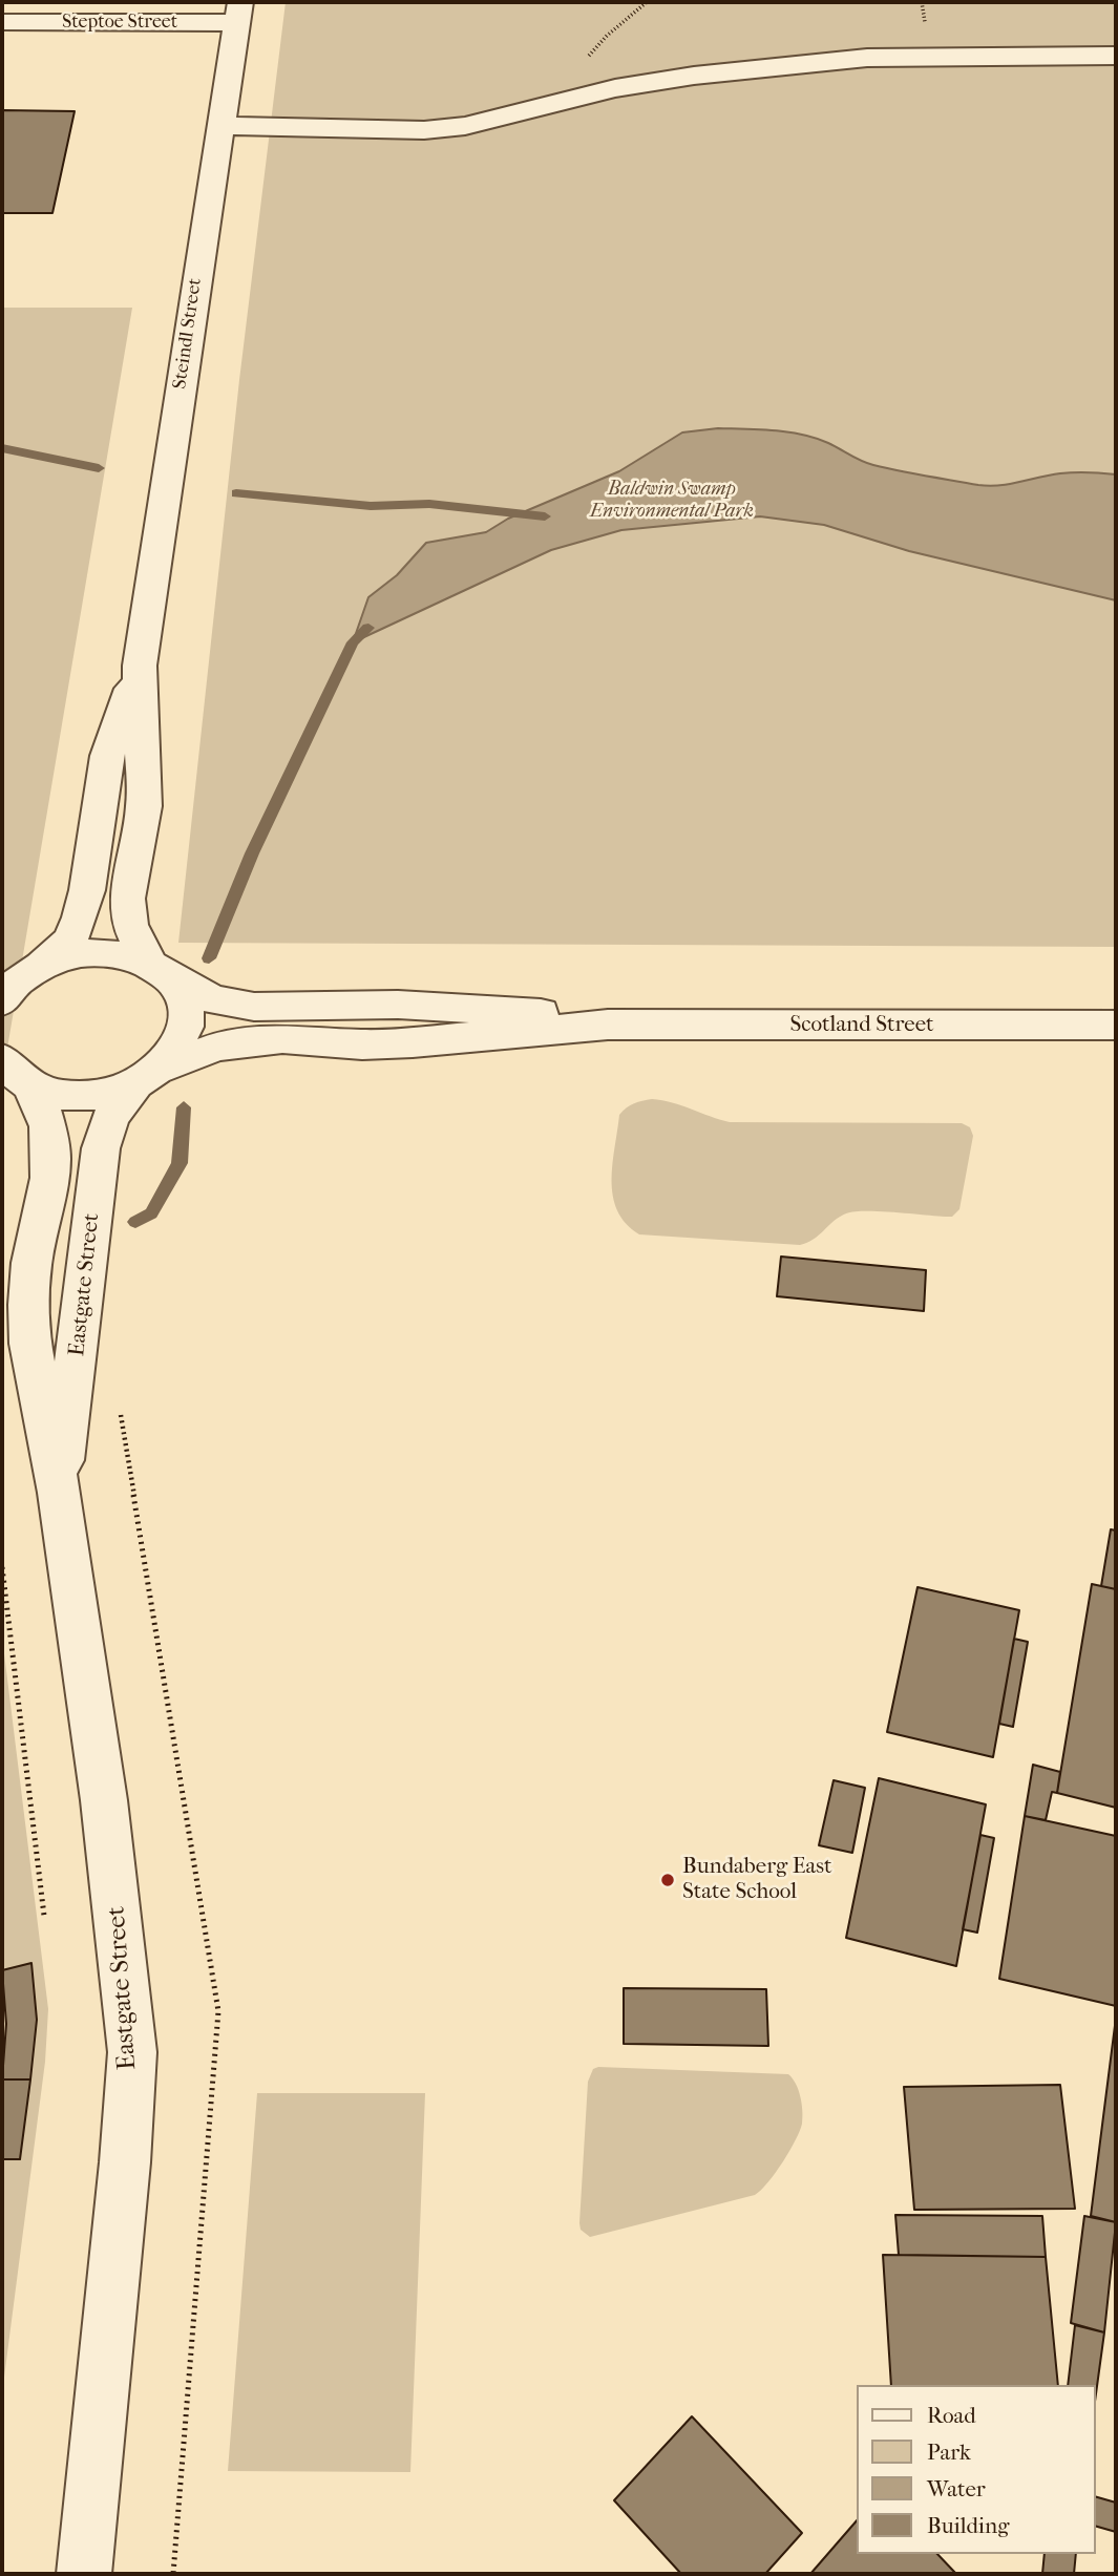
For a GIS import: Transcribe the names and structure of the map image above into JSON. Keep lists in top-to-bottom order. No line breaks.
{"streets":{"street":["Steptoe Street","Steindl Street","Scotland Street","Eastgate Street"]},"crossings":[["Steptoe Street","Steindl Street"],["Steindl Street","Scotland Street"],["Steindl Street","Eastgate Street"],["Scotland Street","Eastgate Street"]],"parks":["Baldwin Swamp Environmental Park"],"places":["Bundaberg East State School"],"legend":["Road","Park","Water","Building"]}
